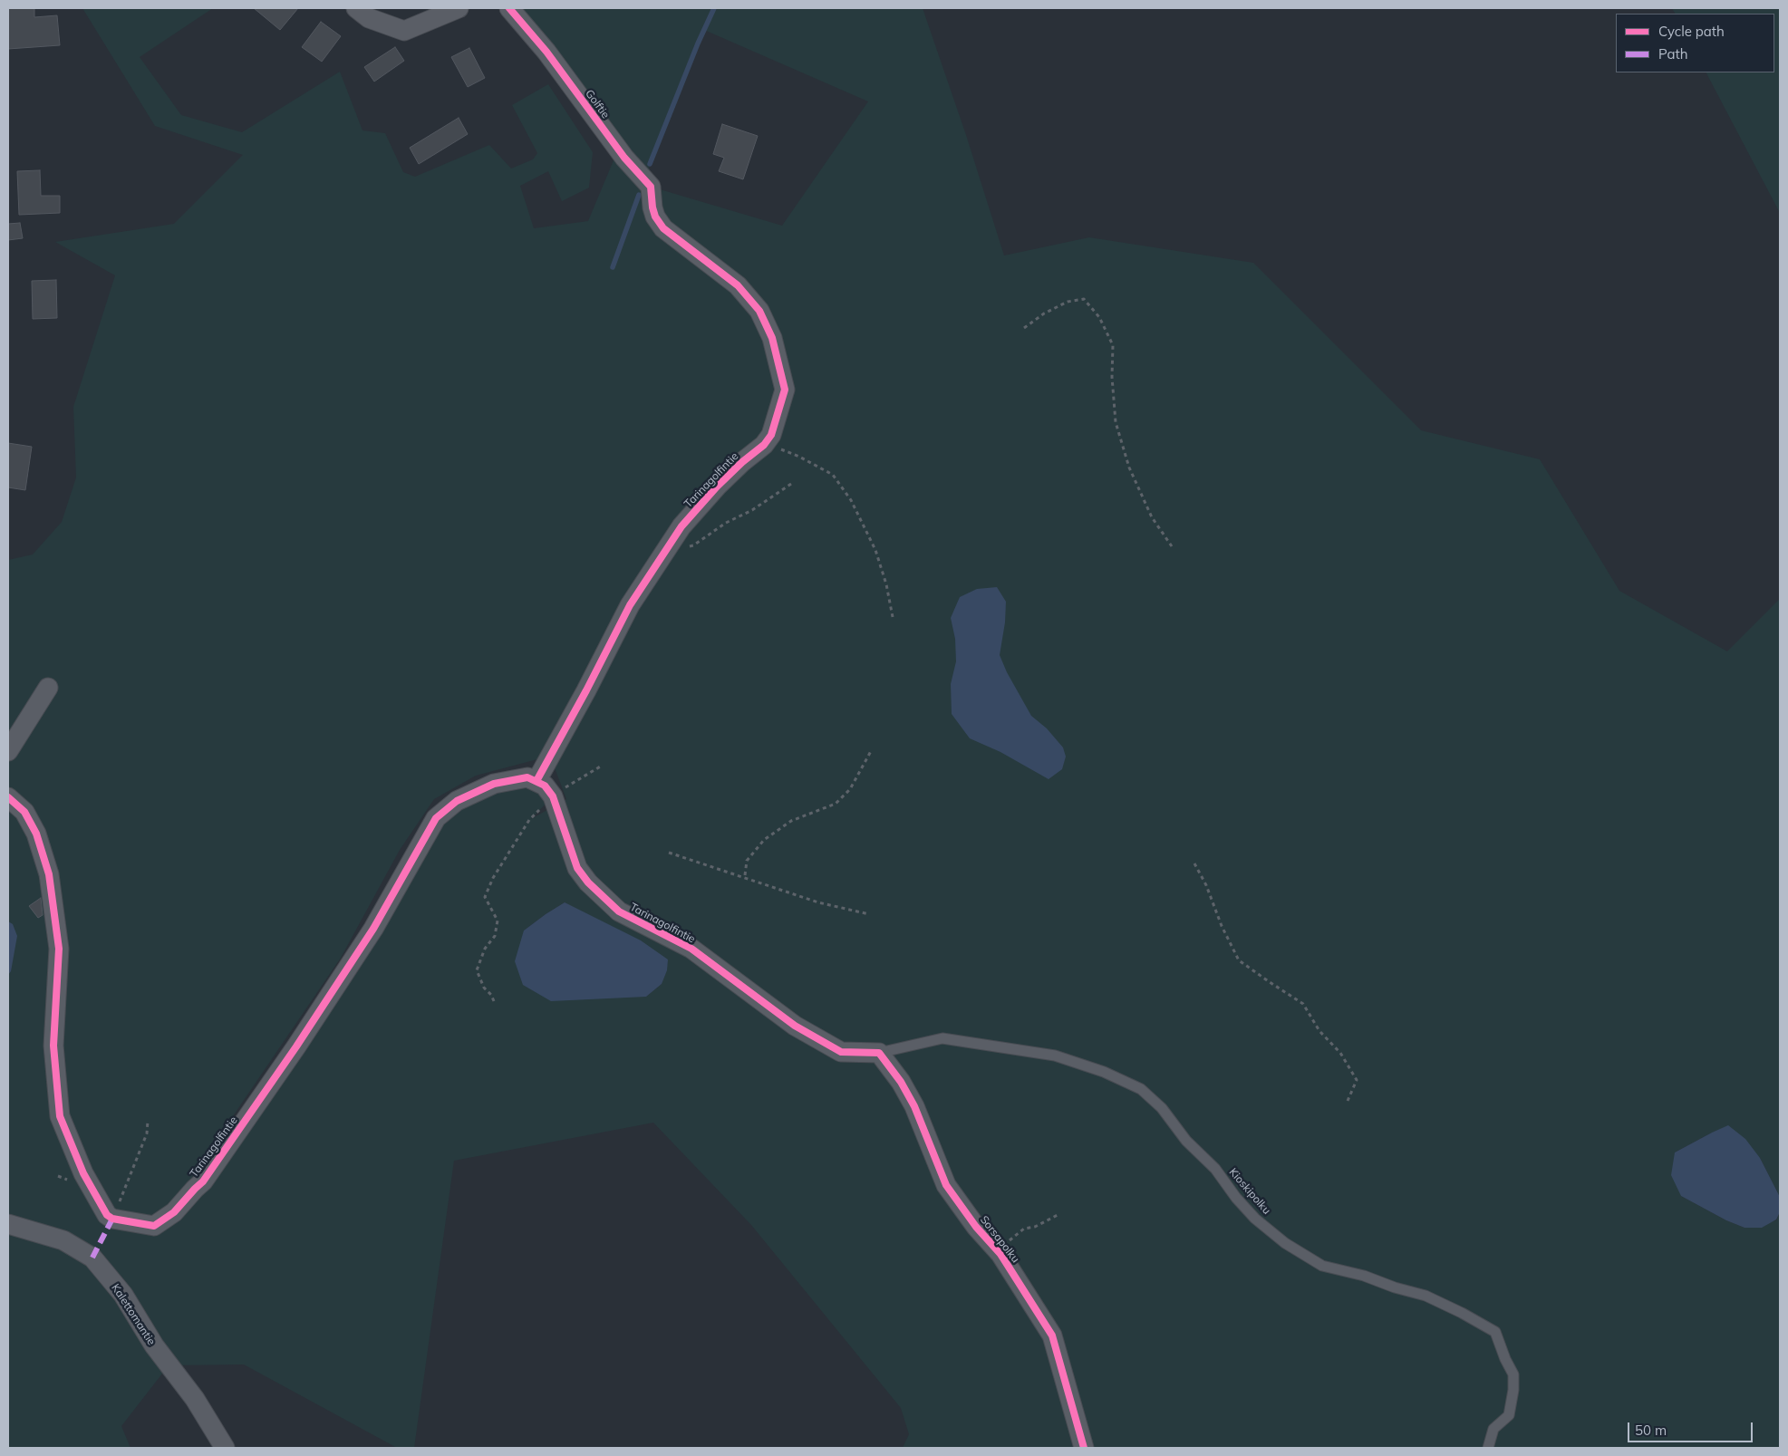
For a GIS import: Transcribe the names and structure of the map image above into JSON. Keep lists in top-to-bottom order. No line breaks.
{"streets":{"street":["Golftie","Tarinagolfintie","Sorsapolku","Kalettomantie"],"lane":["Kioskipolku"]},"crossings":[["Golftie","Tarinagolfintie"],["Tarinagolfintie","Kioskipolku"],["Tarinagolfintie","Sorsapolku"],["Kioskipolku","Sorsapolku"]],"legend":["Cycle path","Path"],"scale_bar":"50 m"}
